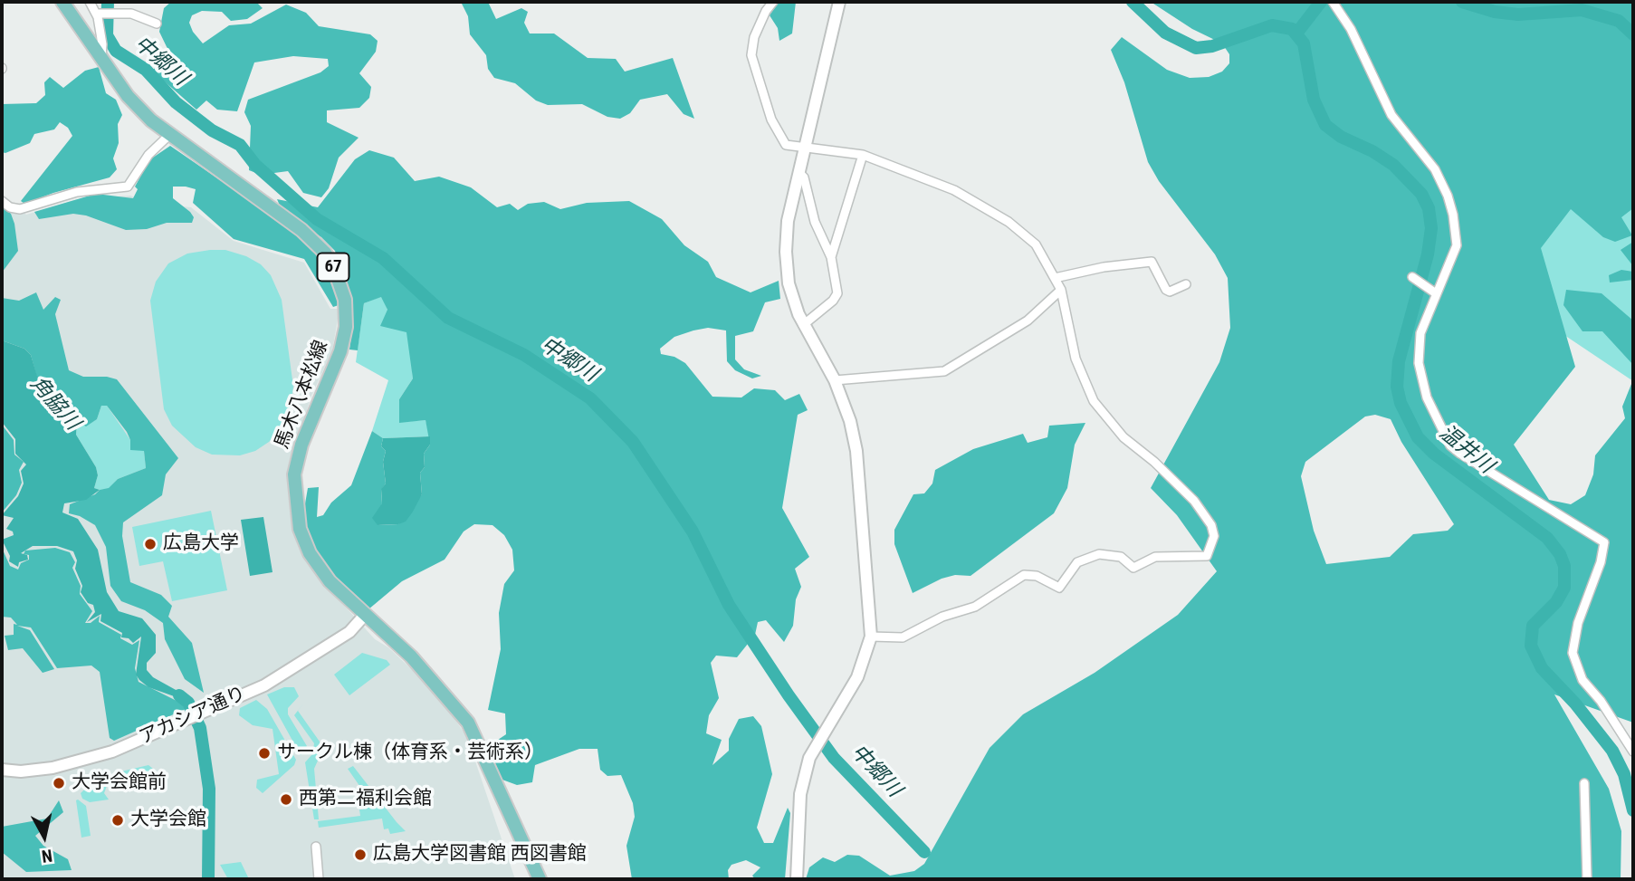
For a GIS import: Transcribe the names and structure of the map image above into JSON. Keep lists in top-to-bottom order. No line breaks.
{"streets":{"main road":["67","馬木八本松線"],"street":["アカシア通り"]},"crossings":[["馬木八本松線","アカシア通り"]],"water":["中郷川","角脇川","温井川"],"places":["広島大学","サークル棟（体育系・芸術系）","大学会館前","西第二福利会館","大学会館","広島大学図書館 西図書館"],"north":"bottom"}
